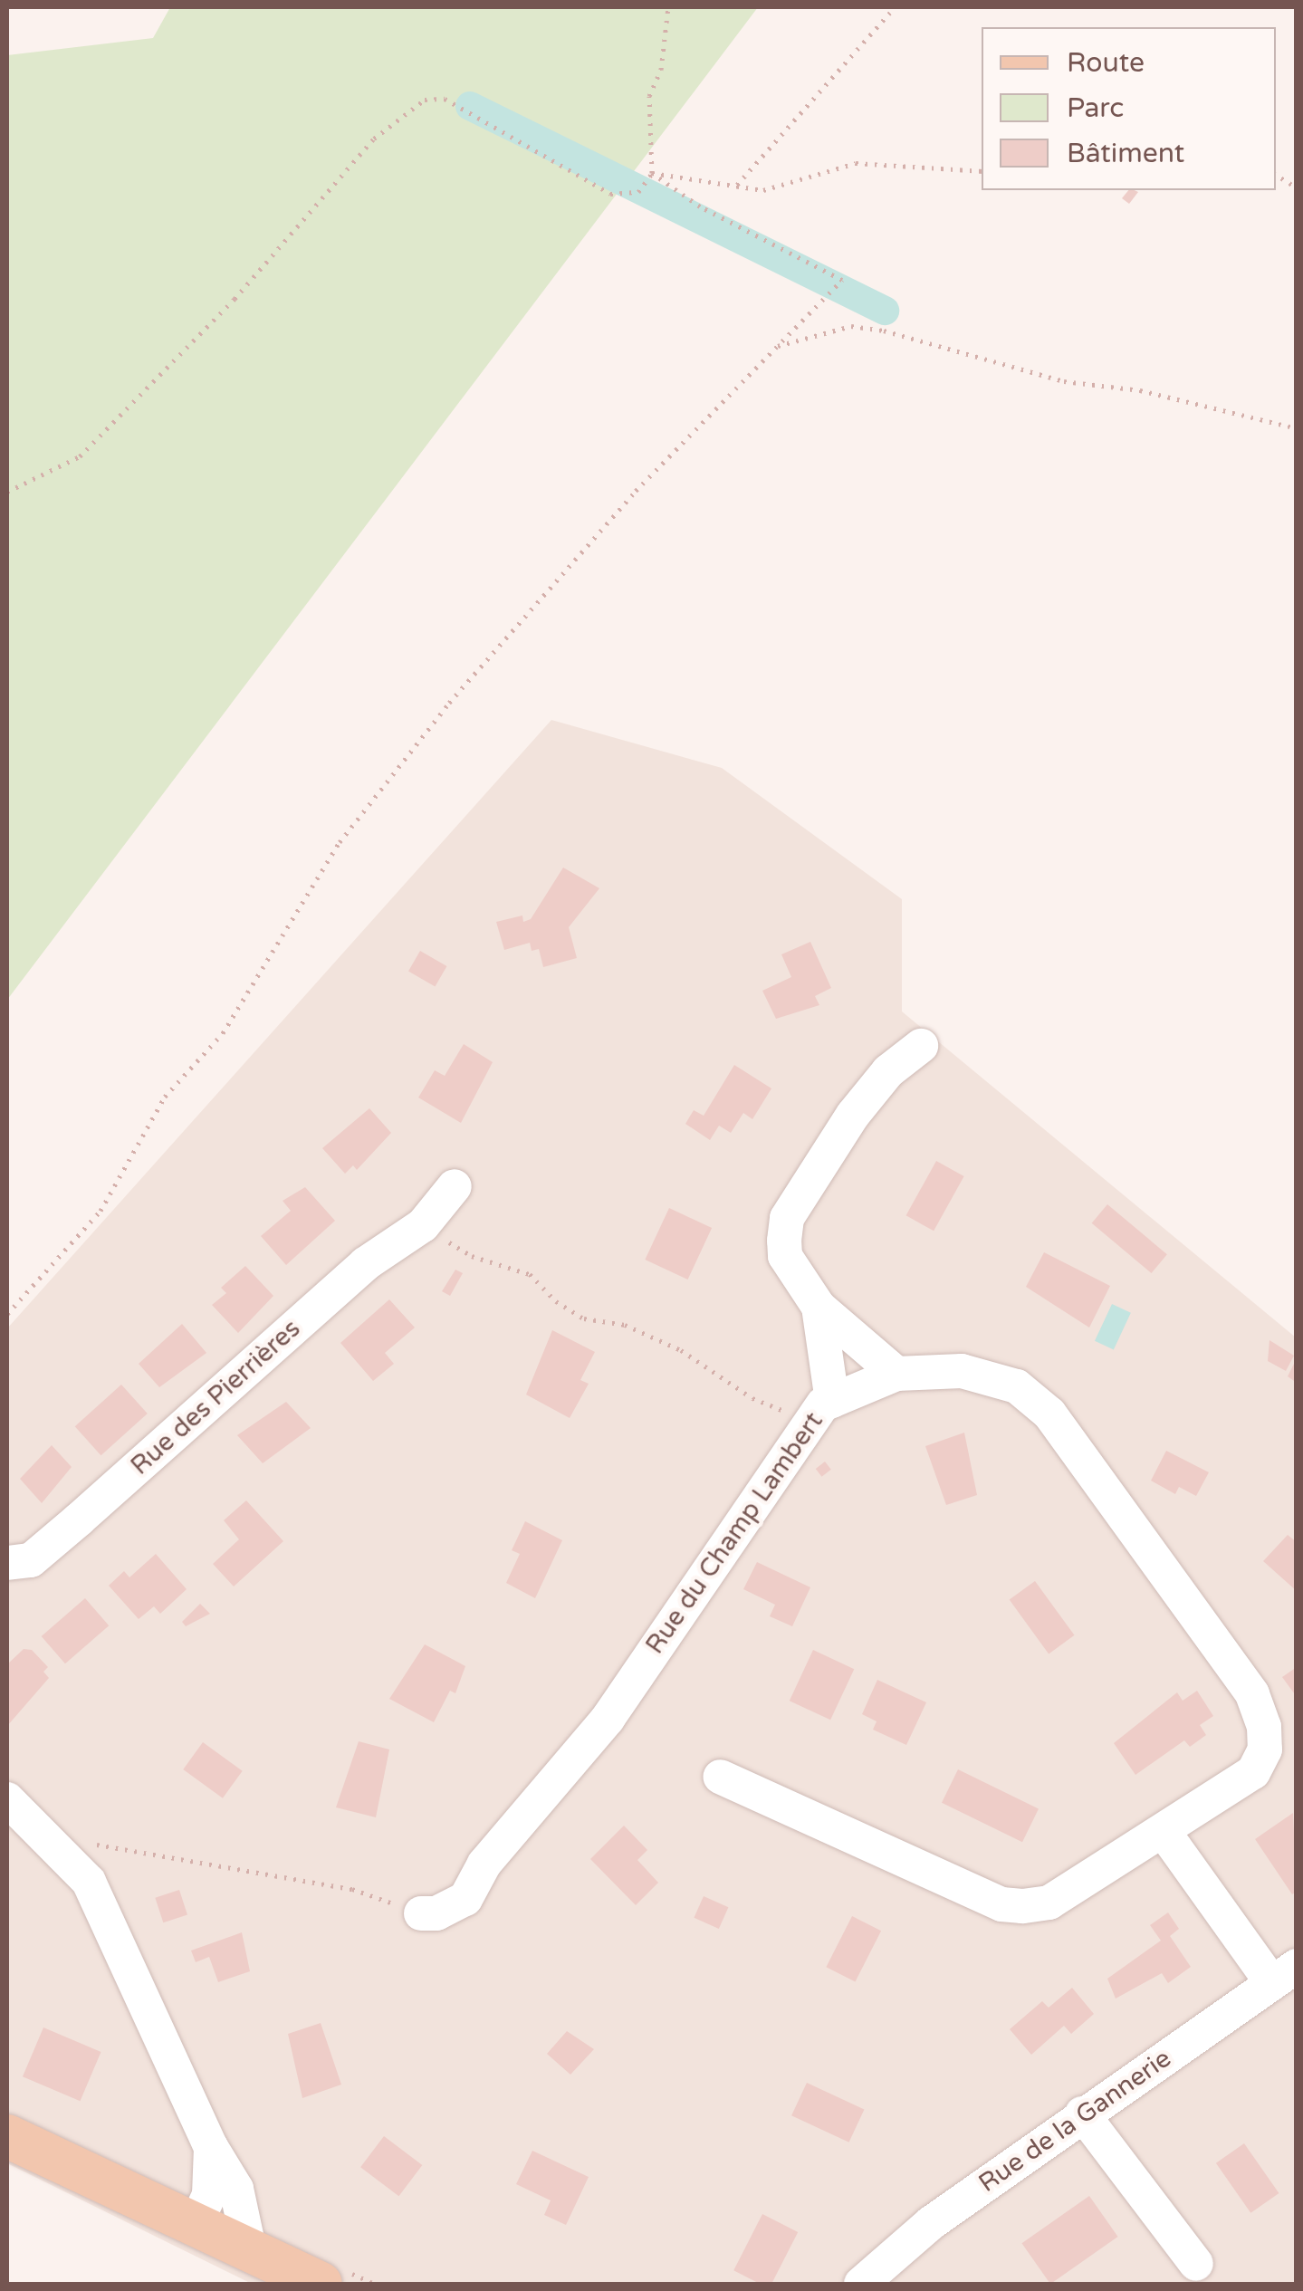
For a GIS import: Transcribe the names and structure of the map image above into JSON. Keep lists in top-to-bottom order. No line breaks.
{"streets":{"street":["Rue des Pierrières","Rue du Champ Lambert","Rue de la Gannerie"]},"legend":["Route","Parc","Bâtiment"]}
